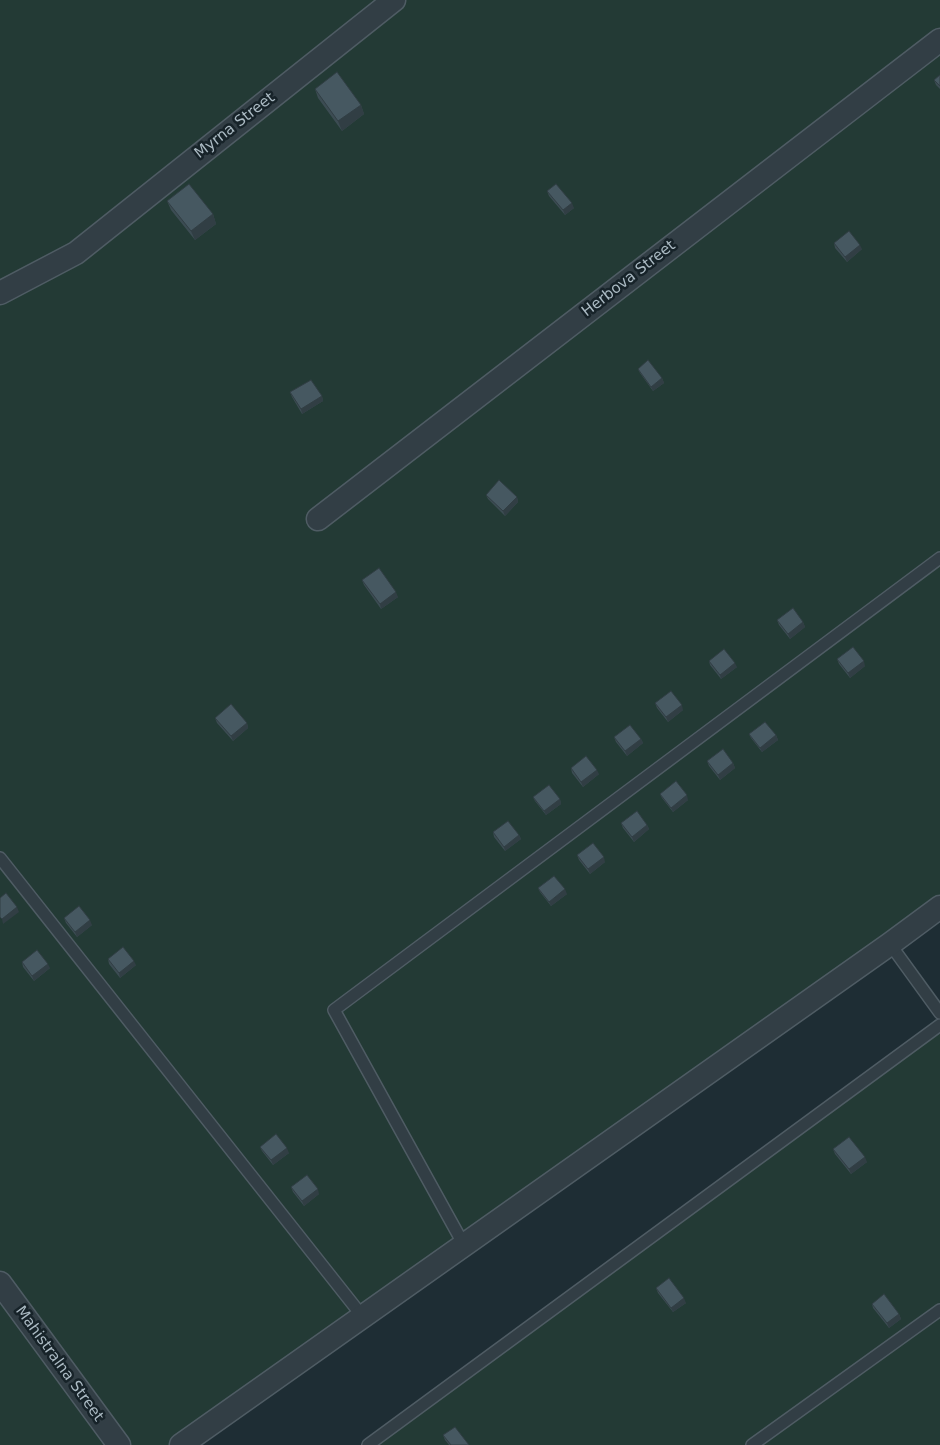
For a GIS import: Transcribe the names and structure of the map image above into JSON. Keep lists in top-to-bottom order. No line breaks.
{"streets":{"street":["Myrna Street","Herbova Street","Mahistralna Street"]}}
